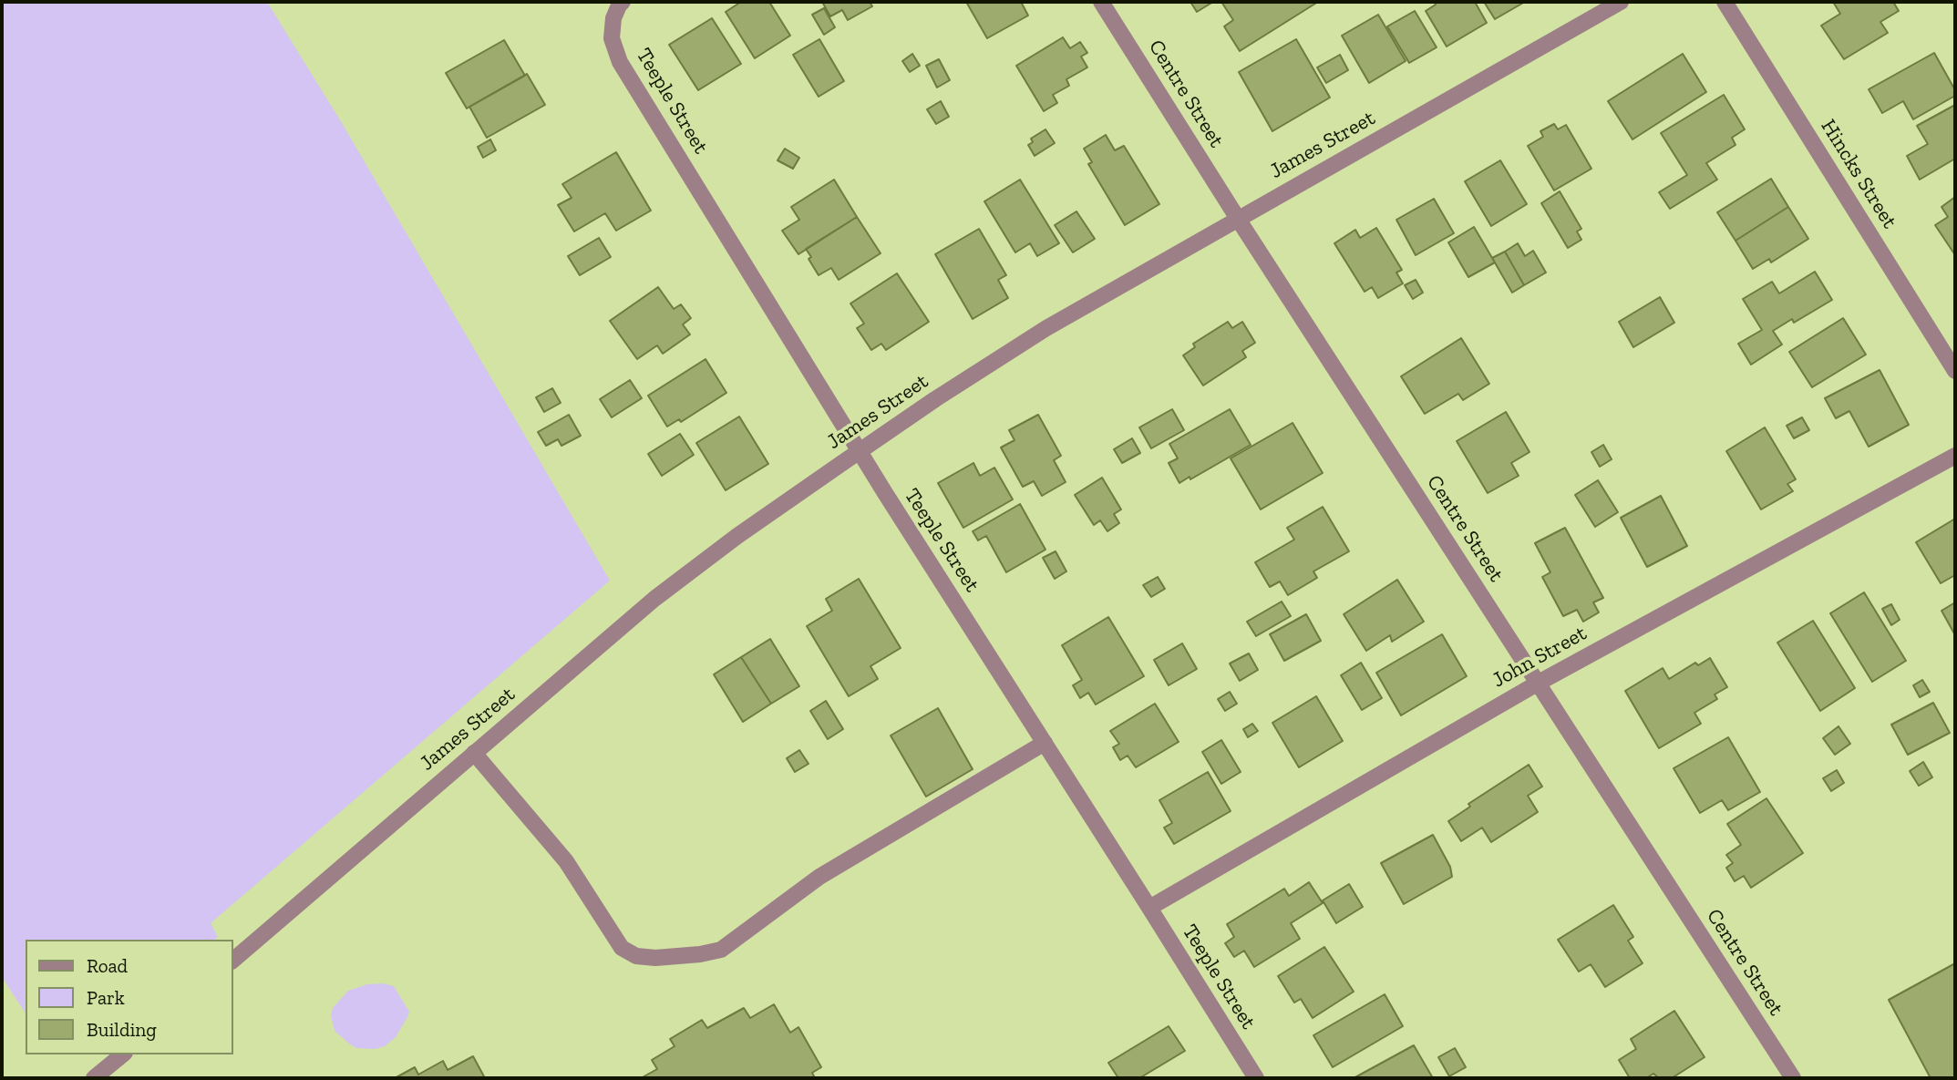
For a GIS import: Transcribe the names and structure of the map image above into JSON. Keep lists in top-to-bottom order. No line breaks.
{"streets":{"street":["Centre Street","Teeple Street","James Street","Hincks Street","John Street"]},"crossings":[["Centre Street","James Street"],["Centre Street","John Street"],["Teeple Street","James Street"],["Teeple Street","John Street"]],"legend":["Road","Park","Building"]}
